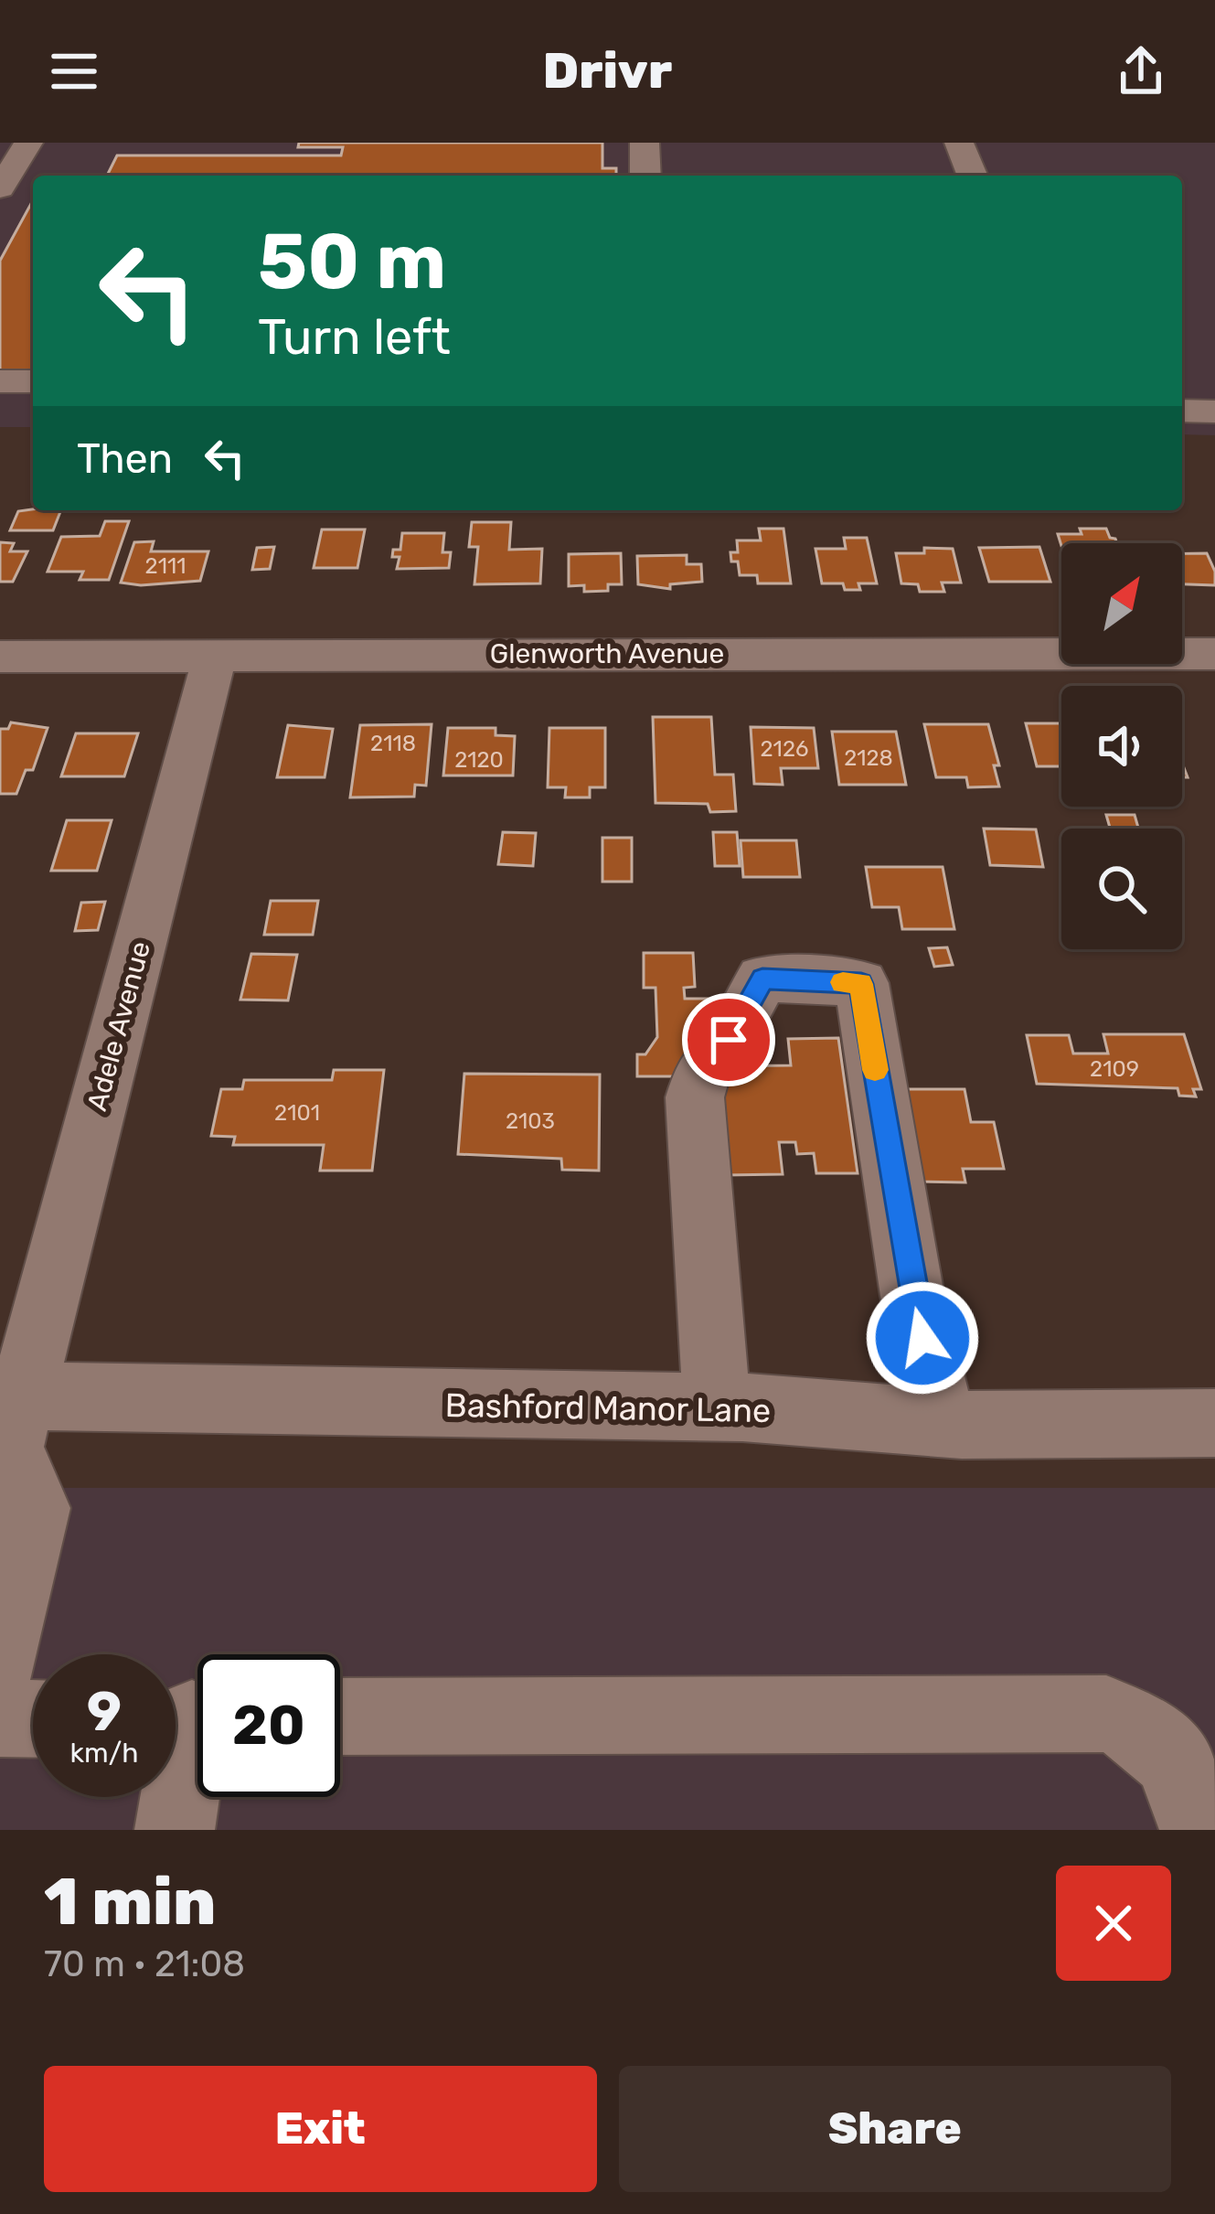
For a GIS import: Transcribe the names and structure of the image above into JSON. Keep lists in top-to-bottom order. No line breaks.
{"streets":{"street":["Glenworth Avenue","Adele Avenue","Bashford Manor Lane"]},"crossings":[["Glenworth Avenue","Adele Avenue"],["Adele Avenue","Bashford Manor Lane"]],"house_numbers":["2111","2118","2126","2128","2120","2109","2101","2103"],"north":"top right","page":{"header":"Drivr","turn":["50 m","Turn left"],"then":"Then","speed":"9 km/h","limit":"20","heading":["1 min","70 m · 21:08"],"buttons":["Exit","Share"]}}
